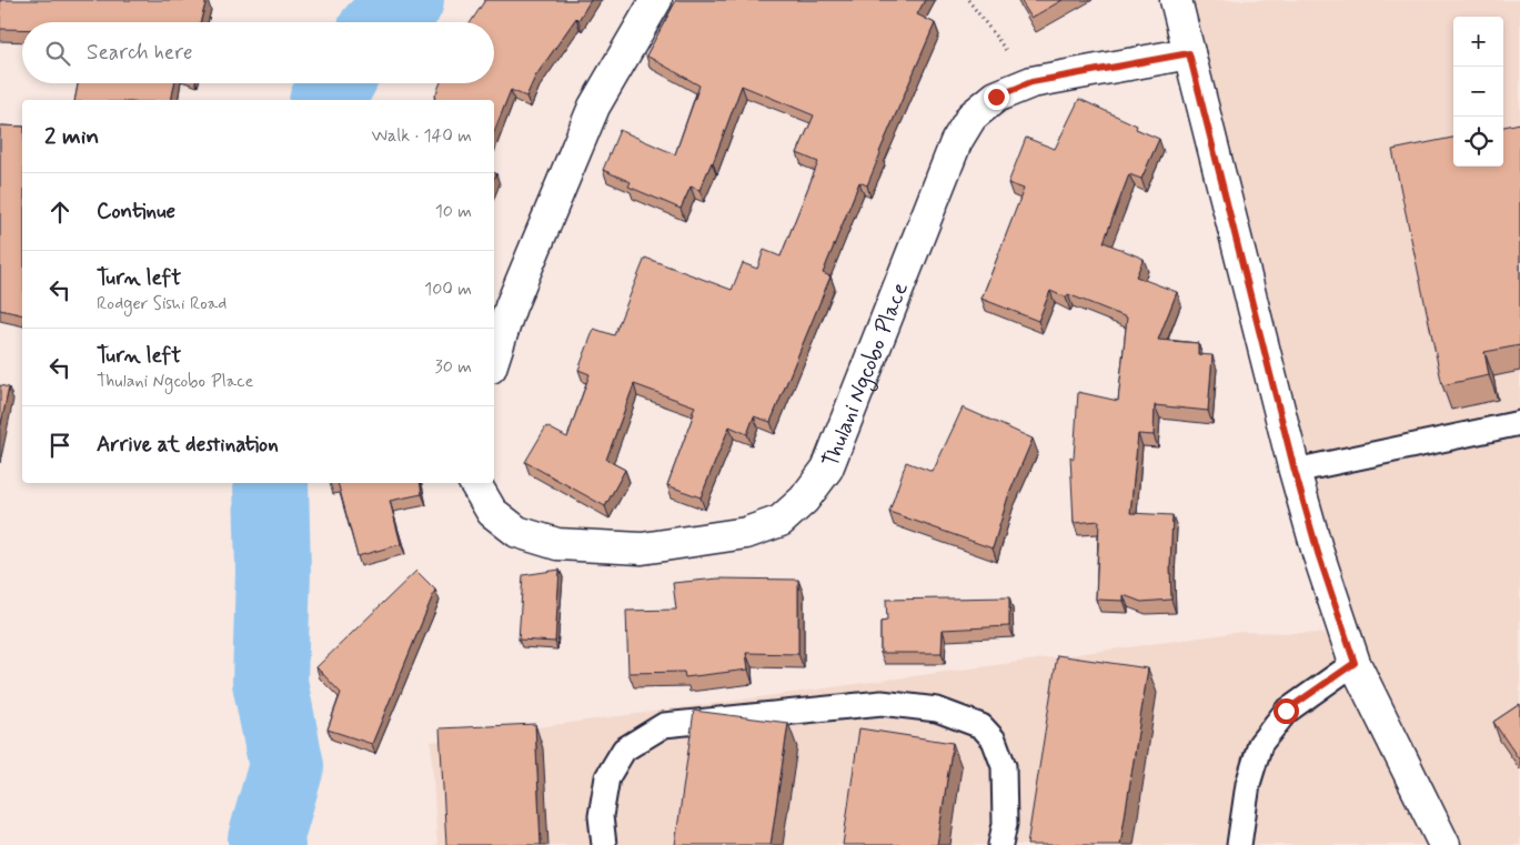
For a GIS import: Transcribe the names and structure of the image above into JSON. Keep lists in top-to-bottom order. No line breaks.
{"streets":{"street":["Thulani Ngcobo Place"]},"page":{"map_buttons":["+","−"],"search":"Search here","heading":["2 min","Walk · 140 m"],"list":[["Continue","10 m"],["Turn left","Rodger Sishi Road","100 m"],["Turn left","Thulani Ngcobo Place","30 m"],"Arrive at destination"]}}
